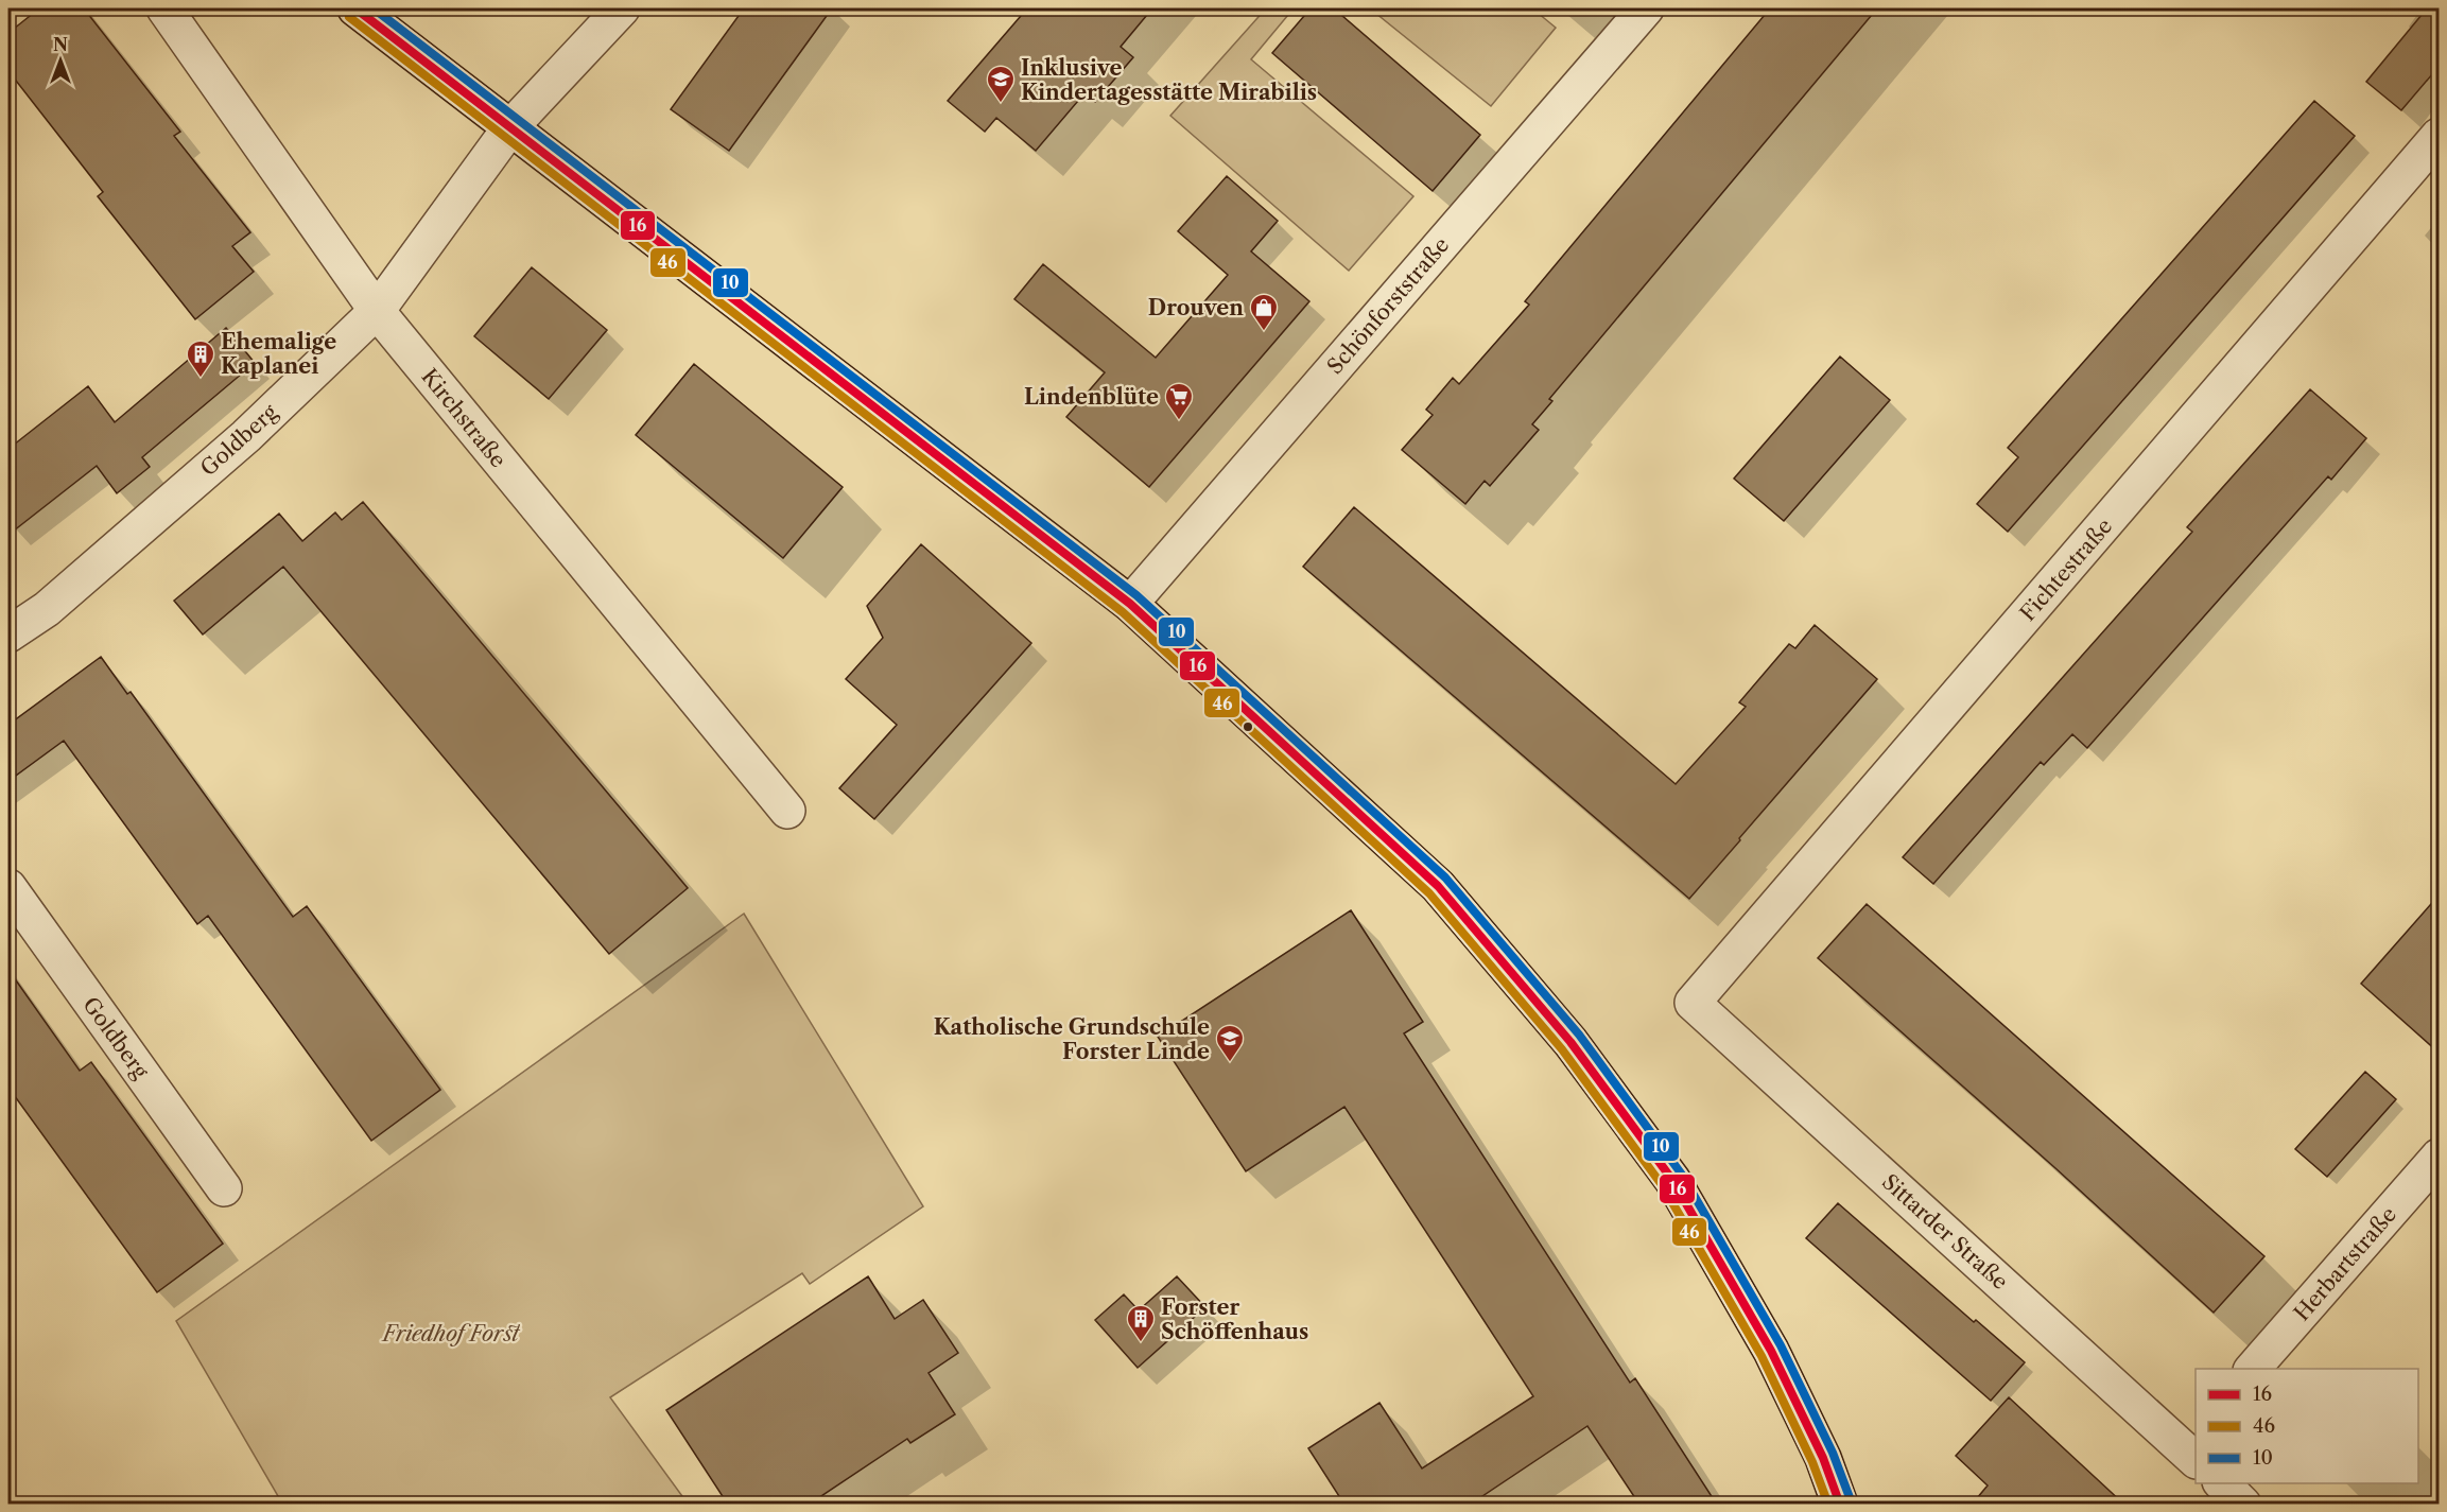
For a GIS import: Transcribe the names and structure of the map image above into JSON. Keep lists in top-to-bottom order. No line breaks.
{"streets":{"street":["Schönforststraße","Kirchstraße","Goldberg","Fichtestraße","Sittarder Straße","Herbartstraße"]},"crossings":[["Kirchstraße","Goldberg"],["Fichtestraße","Sittarder Straße"]],"parks":["Friedhof Forst"],"places":{"school or university":["Inklusive Kindertagesstätte Mirabilis","Katholische Grundschule Forster Linde"],"shop":["Drouven"],"building":["Ehemalige Kaplanei","Forster Schöffenhaus"],"supermarket":["Lindenblüte"]},"lines":["transit line 16","transit line 10","transit line 46"],"legend":["16","46","10"],"north":"top"}
